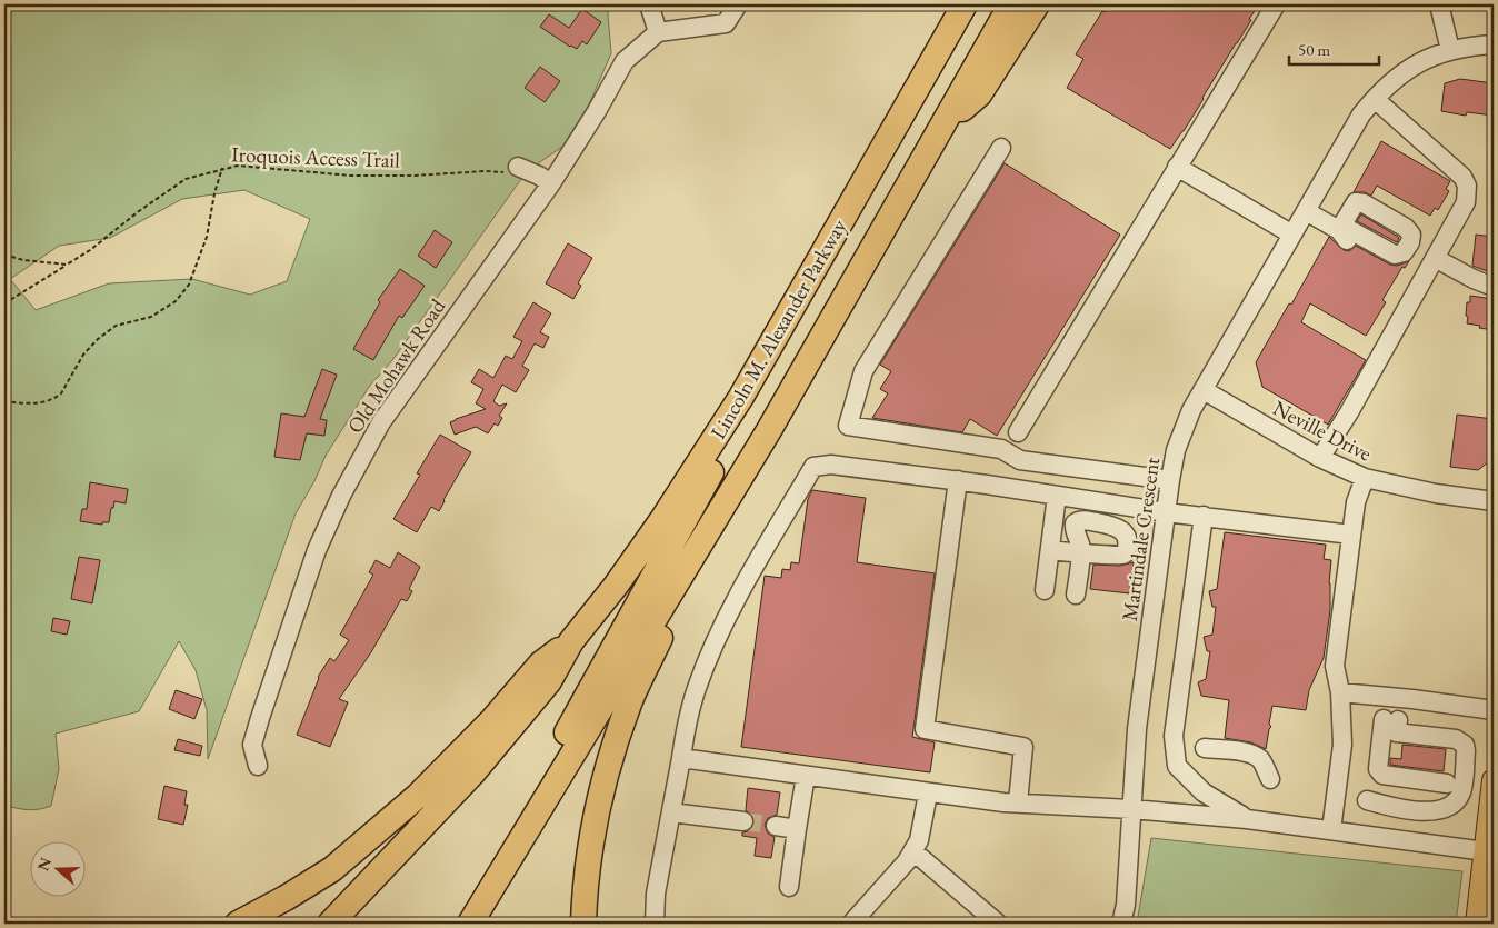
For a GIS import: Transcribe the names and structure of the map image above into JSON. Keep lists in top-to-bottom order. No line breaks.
{"streets":{"highway":["Lincoln M. Alexander Parkway"],"street":["Old Mohawk Road","Neville Drive","Martindale Crescent"],"path":["Iroquois Access Trail"]},"crossings":[["Neville Drive","Martindale Crescent"]],"scale_bar":"50 m","north":"left"}
